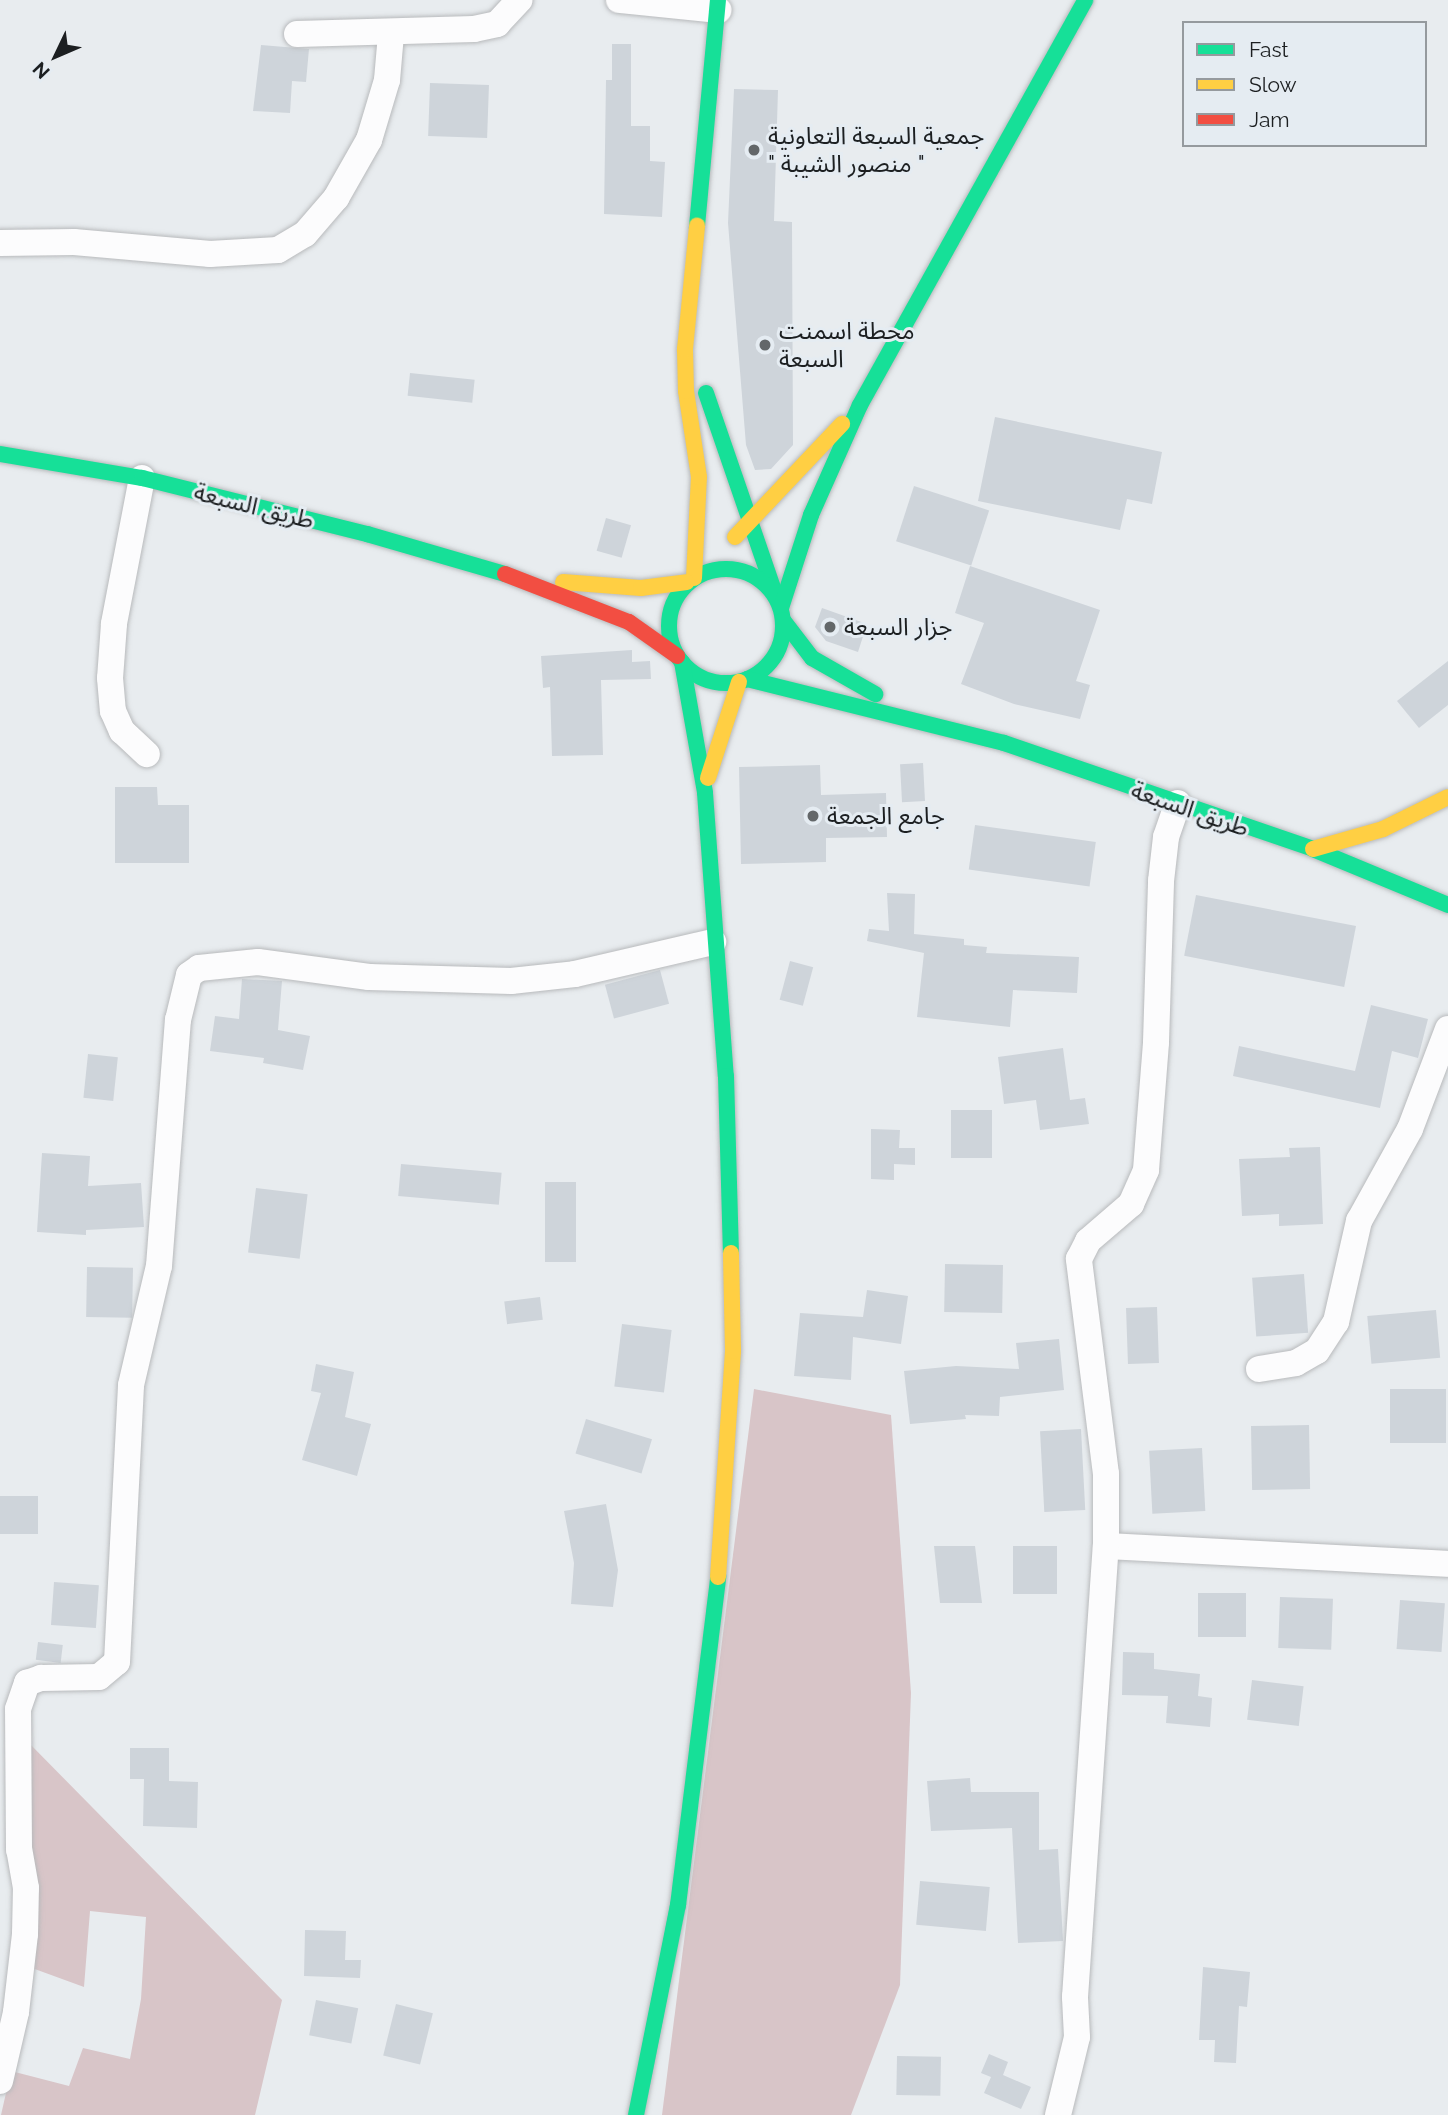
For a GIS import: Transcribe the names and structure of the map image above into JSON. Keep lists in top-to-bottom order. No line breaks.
{"streets":{"street":["طريق السبعة"]},"places":["جمعية السبعة التعاونية \" منصور الشيبة \"","محطة اسمنت السبعة","جزار السبعة","جامع الجمعة"],"legend":["Fast","Slow","Jam"],"north":"bottom left"}
